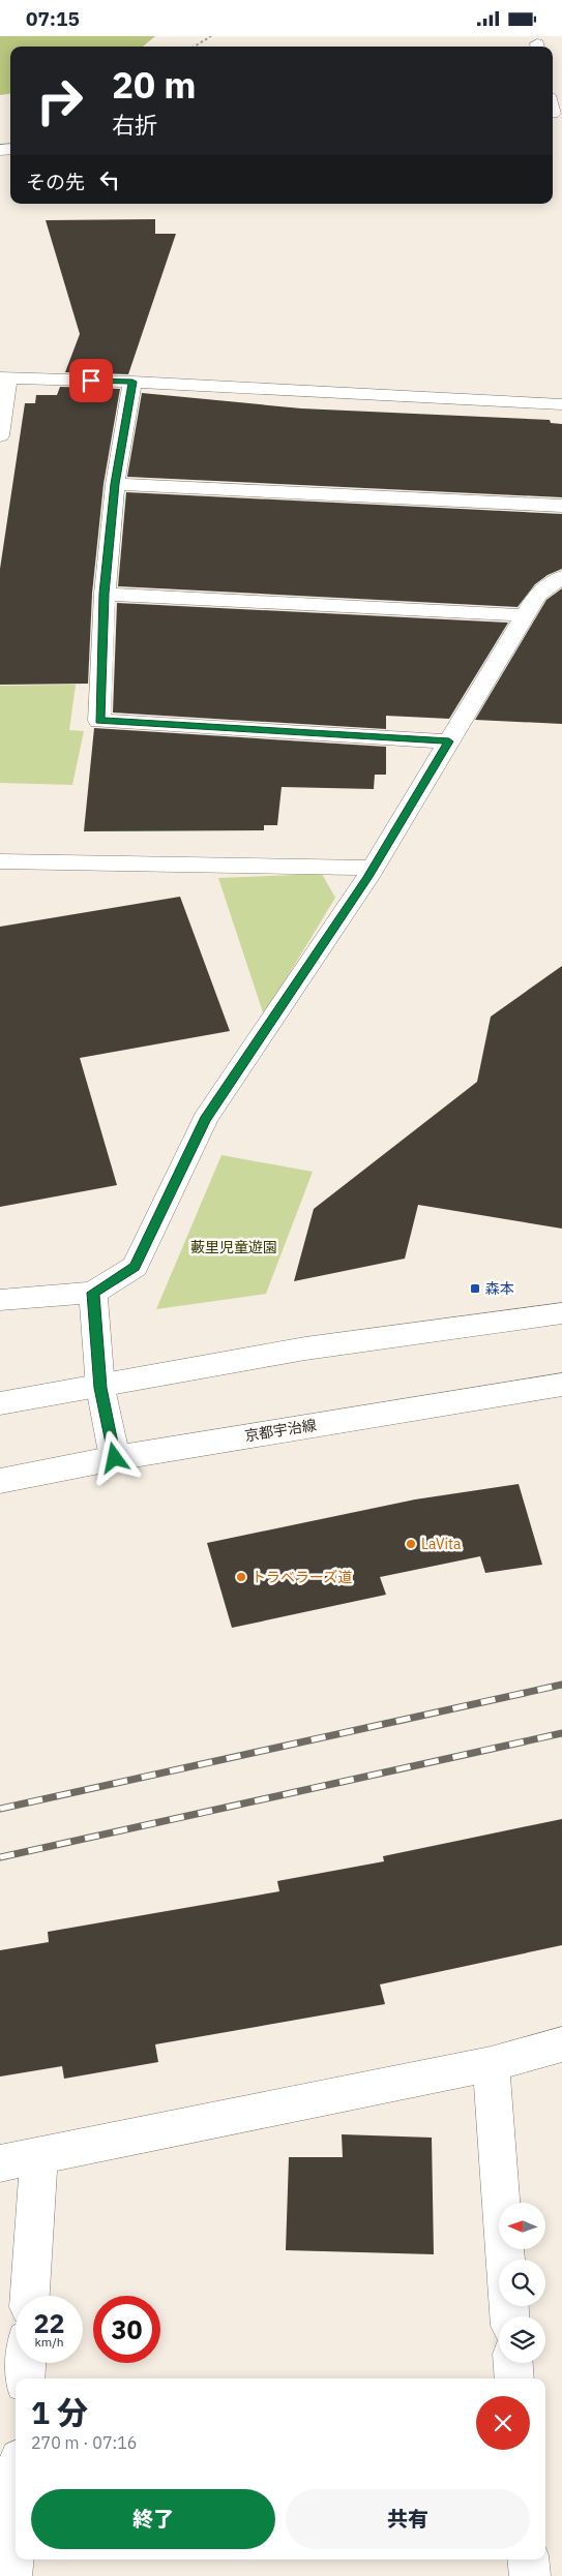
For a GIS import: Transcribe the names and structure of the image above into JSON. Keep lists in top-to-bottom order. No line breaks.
{"streets":{"street":["京都宇治線"]},"parks":["藪里児童遊園"],"places":{"transit":["森本"],"other":["LaVita","トラベラーズ道"]},"north":"left","page":{"status":"07:15","turn":["20 m","右折"],"then":"その先","speed":"22 km/h","limit":"30","heading":["1 分","270 m · 07:16"],"buttons":["終了","共有"]}}
